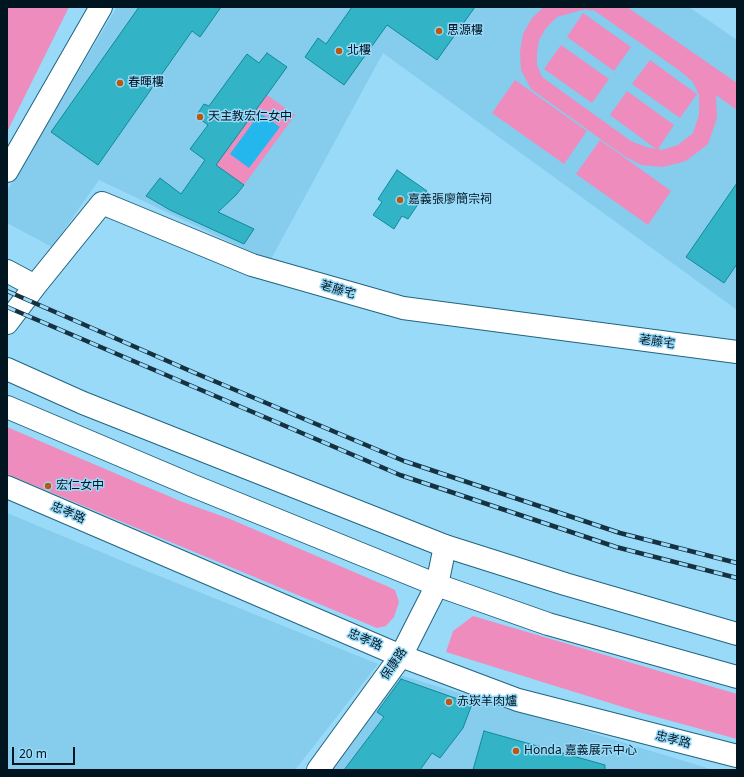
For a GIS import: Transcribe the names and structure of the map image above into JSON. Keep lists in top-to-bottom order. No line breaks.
{"streets":{"main road":["荖藤宅","忠孝路","保康路"]},"crossings":[["忠孝路","保康路"]],"places":["思源樓","北樓","春暉樓","天主教宏仁女中","嘉義張廖簡宗祠","宏仁女中","赤崁羊肉爐","Honda 嘉義展示中心"],"scale_bar":"20 m"}
